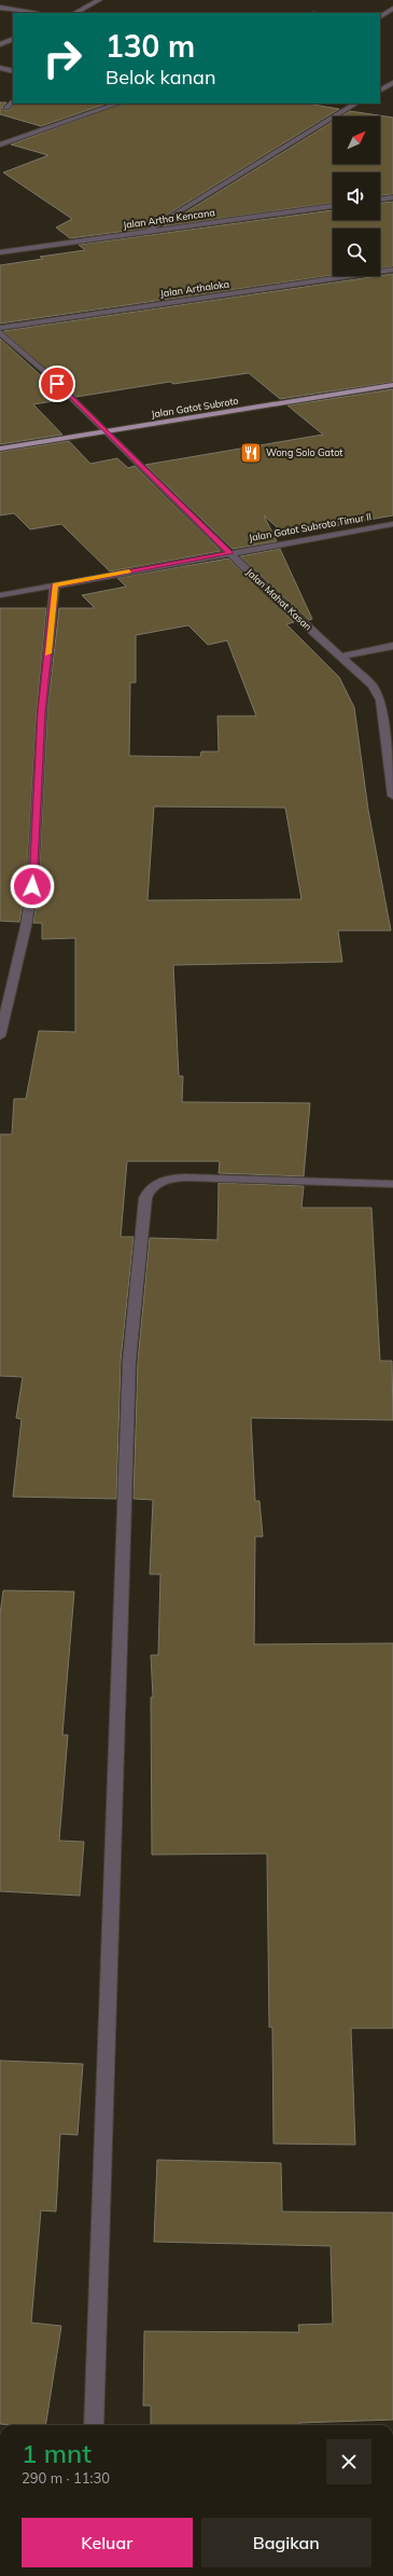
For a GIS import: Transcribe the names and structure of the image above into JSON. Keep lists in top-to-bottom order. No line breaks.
{"streets":{"main road":["Jalan Gatot Subroto"],"street":["Jalan Artha Kencana","Jalan Arthaloka","Jalan Gatot Subroto Timur II","Jalan Mahat Kasan"]},"crossings":[["Jalan Gatot Subroto","Jalan Mahat Kasan"],["Jalan Gatot Subroto Timur II","Jalan Mahat Kasan"]],"places":{"restaurant":["Wong Solo Gatot"]},"north":"top right","page":{"turn":["130 m","Belok kanan"],"heading":["1 mnt","290 m · 11:30"],"buttons":["Keluar","Bagikan"]}}
